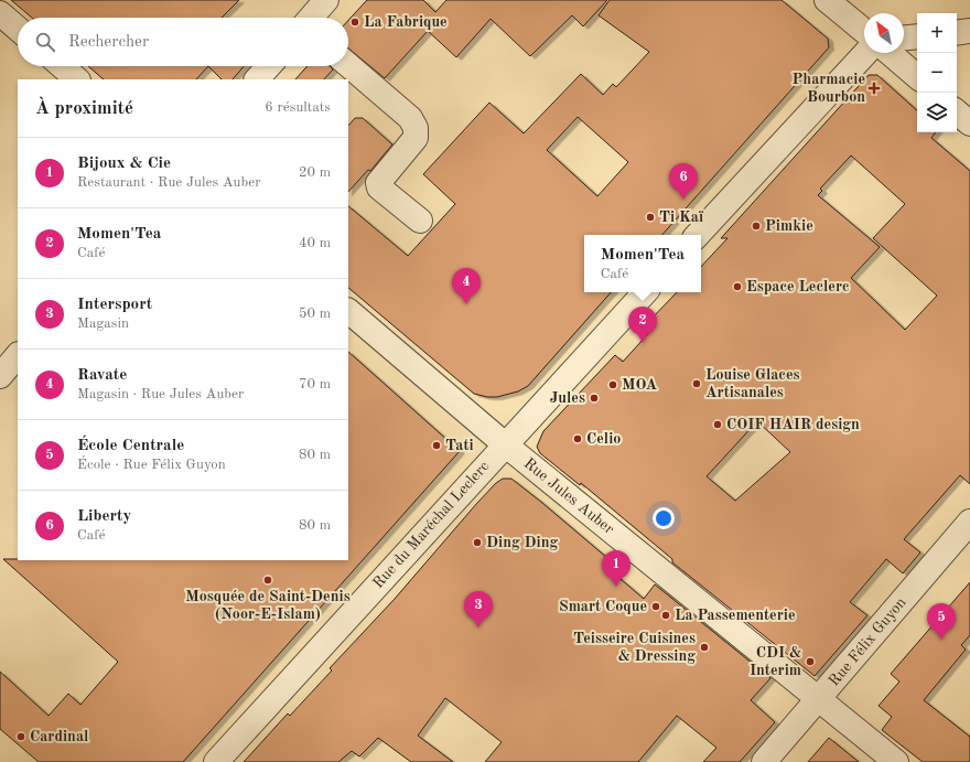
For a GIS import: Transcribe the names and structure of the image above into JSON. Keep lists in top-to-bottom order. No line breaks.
{"streets":{"street":["Rue Jules Auber","Rue du Maréchal Leclerc","Rue Félix Guyon"]},"crossings":[["Rue Jules Auber","Rue du Maréchal Leclerc"],["Rue Jules Auber","Rue Félix Guyon"]],"places":{"other":["La Fabrique","Ti Kaï","Pimkie","Espace Leclerc","Louise Glaces Artisanales","MOA","Jules","COIF HAIR design","Celio","Tati","Ding Ding","Mosquée de Saint-Denis (Noor-E-Islam)","Smart Coque","La Passementerie","Teisseire Cuisines & Dressing","CDI & Interim","Cardinal"],"health":["Pharmacie Bourbon"]},"north":"top left","page":{"map_buttons":["+","−"],"search":"Rechercher","heading":["À proximité","6 résultats"],"list":[{"mark":"1","name":"Bijoux & Cie","note":"Restaurant · Rue Jules Auber","value":"20 m"},{"mark":"2","name":"Momen'Tea","note":"Café","value":"40 m"},{"mark":"3","name":"Intersport","note":"Magasin","value":"50 m"},{"mark":"4","name":"Ravate","note":"Magasin · Rue Jules Auber","value":"70 m"},{"mark":"5","name":"École Centrale","note":"École · Rue Félix Guyon","value":"80 m"},{"mark":"6","name":"Liberty","note":"Café","value":"80 m"}],"pins":["6","4","2","1","3","5"],"popup":["Momen'Tea","Café"]}}
